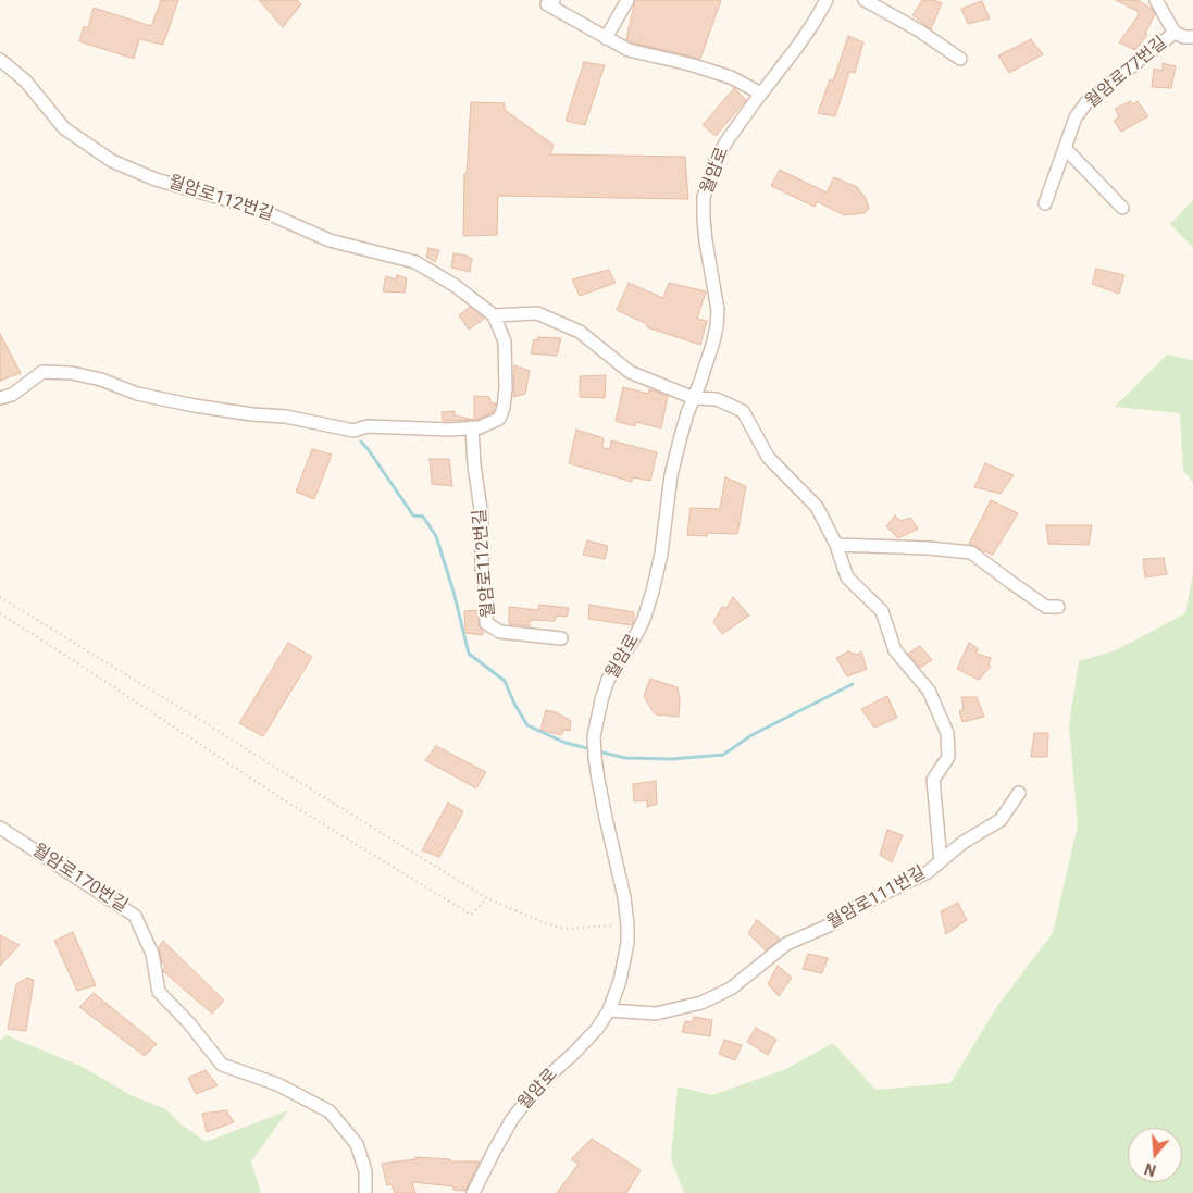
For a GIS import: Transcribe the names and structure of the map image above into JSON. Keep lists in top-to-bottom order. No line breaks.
{"streets":{"street":["월암로77번길","월암로","월암로112번길","월암로170번길","월암로111번길"]},"crossings":[["월암로","월암로111번길"]],"north":"bottom"}
